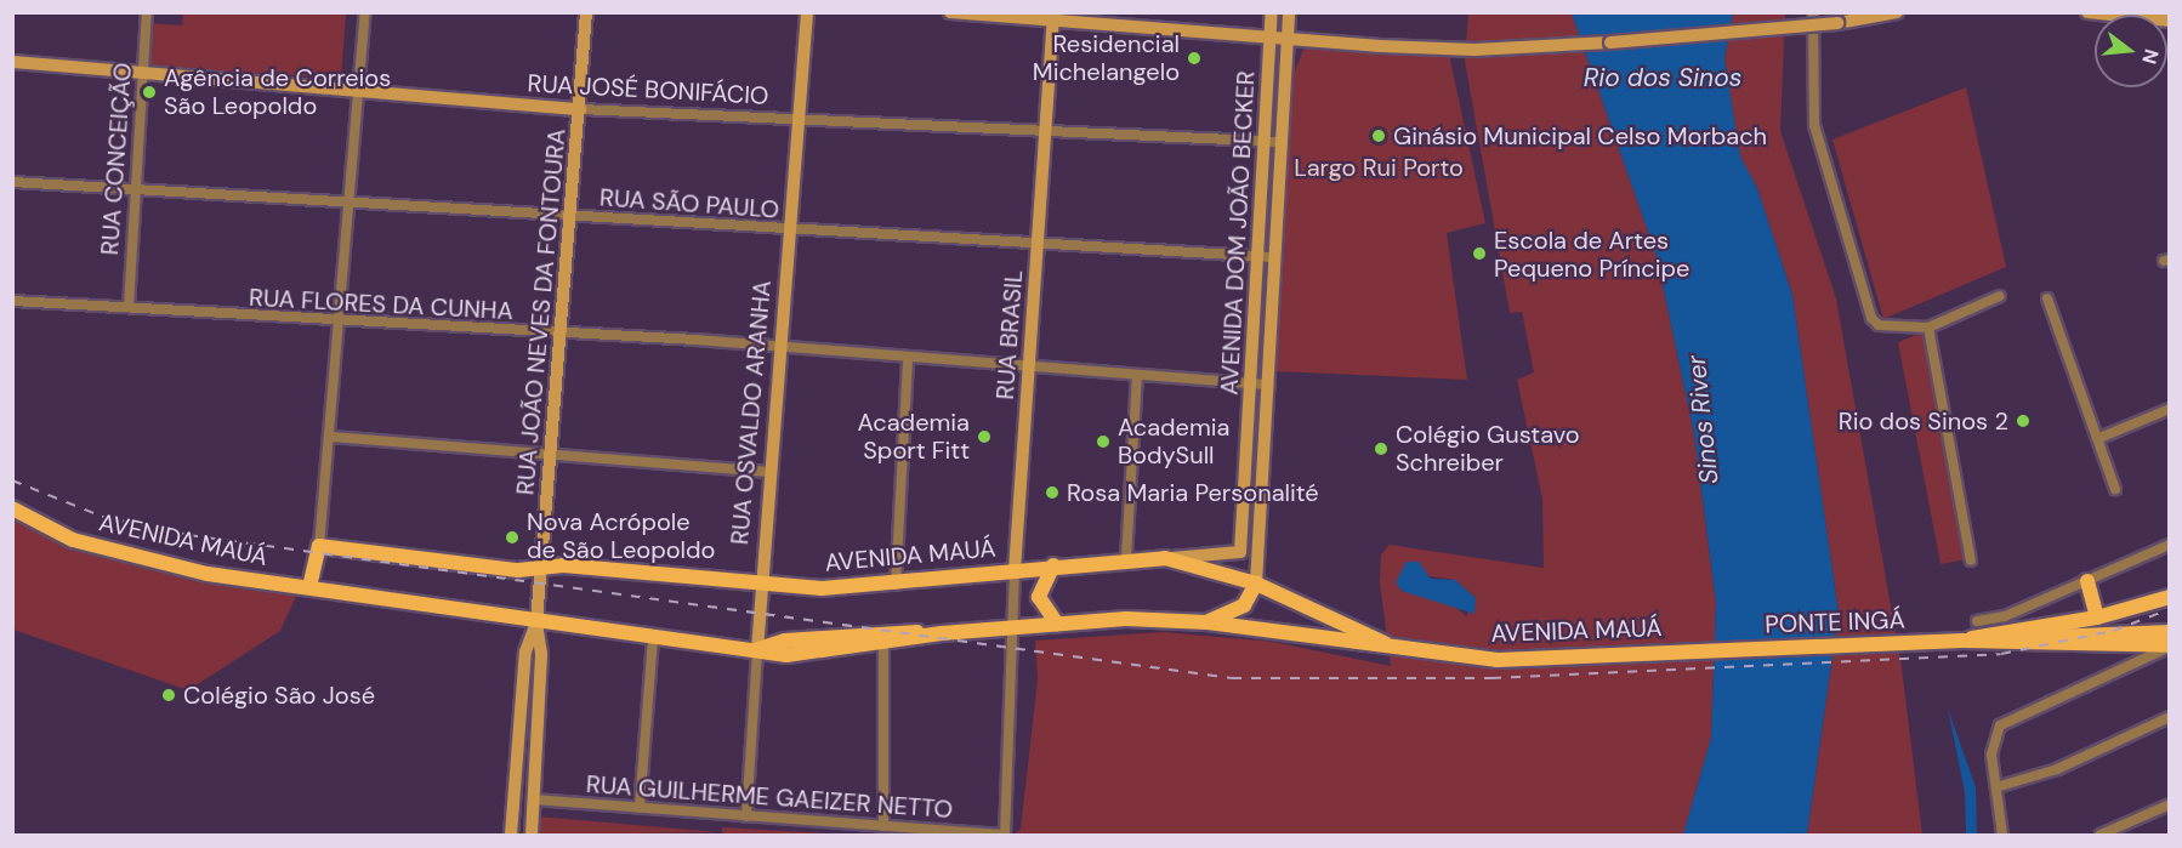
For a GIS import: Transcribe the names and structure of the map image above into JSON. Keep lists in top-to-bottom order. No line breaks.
{"streets":{"main road":["AVENIDA MAUÁ","PONTE INGÁ"],"street":["RUA JOSÉ BONIFÁCIO","RUA CONCEIÇÃO","RUA SÃO PAULO","AVENIDA DOM JOÃO BECKER","RUA FLORES DA CUNHA","RUA JOÃO NEVES DA FONTOURA","RUA BRASIL","RUA OSVALDO ARANHA","RUA GUILHERME GAEIZER NETTO"]},"crossings":[["RUA JOSÉ BONIFÁCIO","RUA CONCEIÇÃO"],["RUA JOSÉ BONIFÁCIO","AVENIDA DOM JOÃO BECKER"],["RUA JOSÉ BONIFÁCIO","RUA JOÃO NEVES DA FONTOURA"],["RUA JOSÉ BONIFÁCIO","RUA BRASIL"],["RUA JOSÉ BONIFÁCIO","RUA OSVALDO ARANHA"],["RUA CONCEIÇÃO","RUA SÃO PAULO"],["RUA CONCEIÇÃO","RUA FLORES DA CUNHA"],["RUA SÃO PAULO","AVENIDA DOM JOÃO BECKER"],["RUA SÃO PAULO","RUA JOÃO NEVES DA FONTOURA"],["RUA SÃO PAULO","RUA BRASIL"],["RUA SÃO PAULO","RUA OSVALDO ARANHA"],["AVENIDA DOM JOÃO BECKER","RUA FLORES DA CUNHA"],["AVENIDA DOM JOÃO BECKER","AVENIDA MAUÁ"],["RUA FLORES DA CUNHA","RUA JOÃO NEVES DA FONTOURA"],["RUA FLORES DA CUNHA","RUA BRASIL"],["RUA FLORES DA CUNHA","RUA OSVALDO ARANHA"],["RUA JOÃO NEVES DA FONTOURA","AVENIDA MAUÁ"],["RUA BRASIL","AVENIDA MAUÁ"],["RUA BRASIL","RUA GUILHERME GAEIZER NETTO"],["RUA OSVALDO ARANHA","AVENIDA MAUÁ"],["RUA OSVALDO ARANHA","RUA GUILHERME GAEIZER NETTO"],["AVENIDA MAUÁ","PONTE INGÁ"]],"water":["Rio dos Sinos","Sinos River"],"parks":["Largo Rui Porto"],"places":["Residencial Michelangelo","Agência de Correios São Leopoldo","Ginásio Municipal Celso Morbach","Escola de Artes Pequeno Príncipe","Rio dos Sinos 2","Academia Sport Fitt","Academia BodySull","Colégio Gustavo Schreiber","Rosa Maria Personalité","Nova Acrópole de São Leopoldo","Colégio São José"],"north":"right"}
